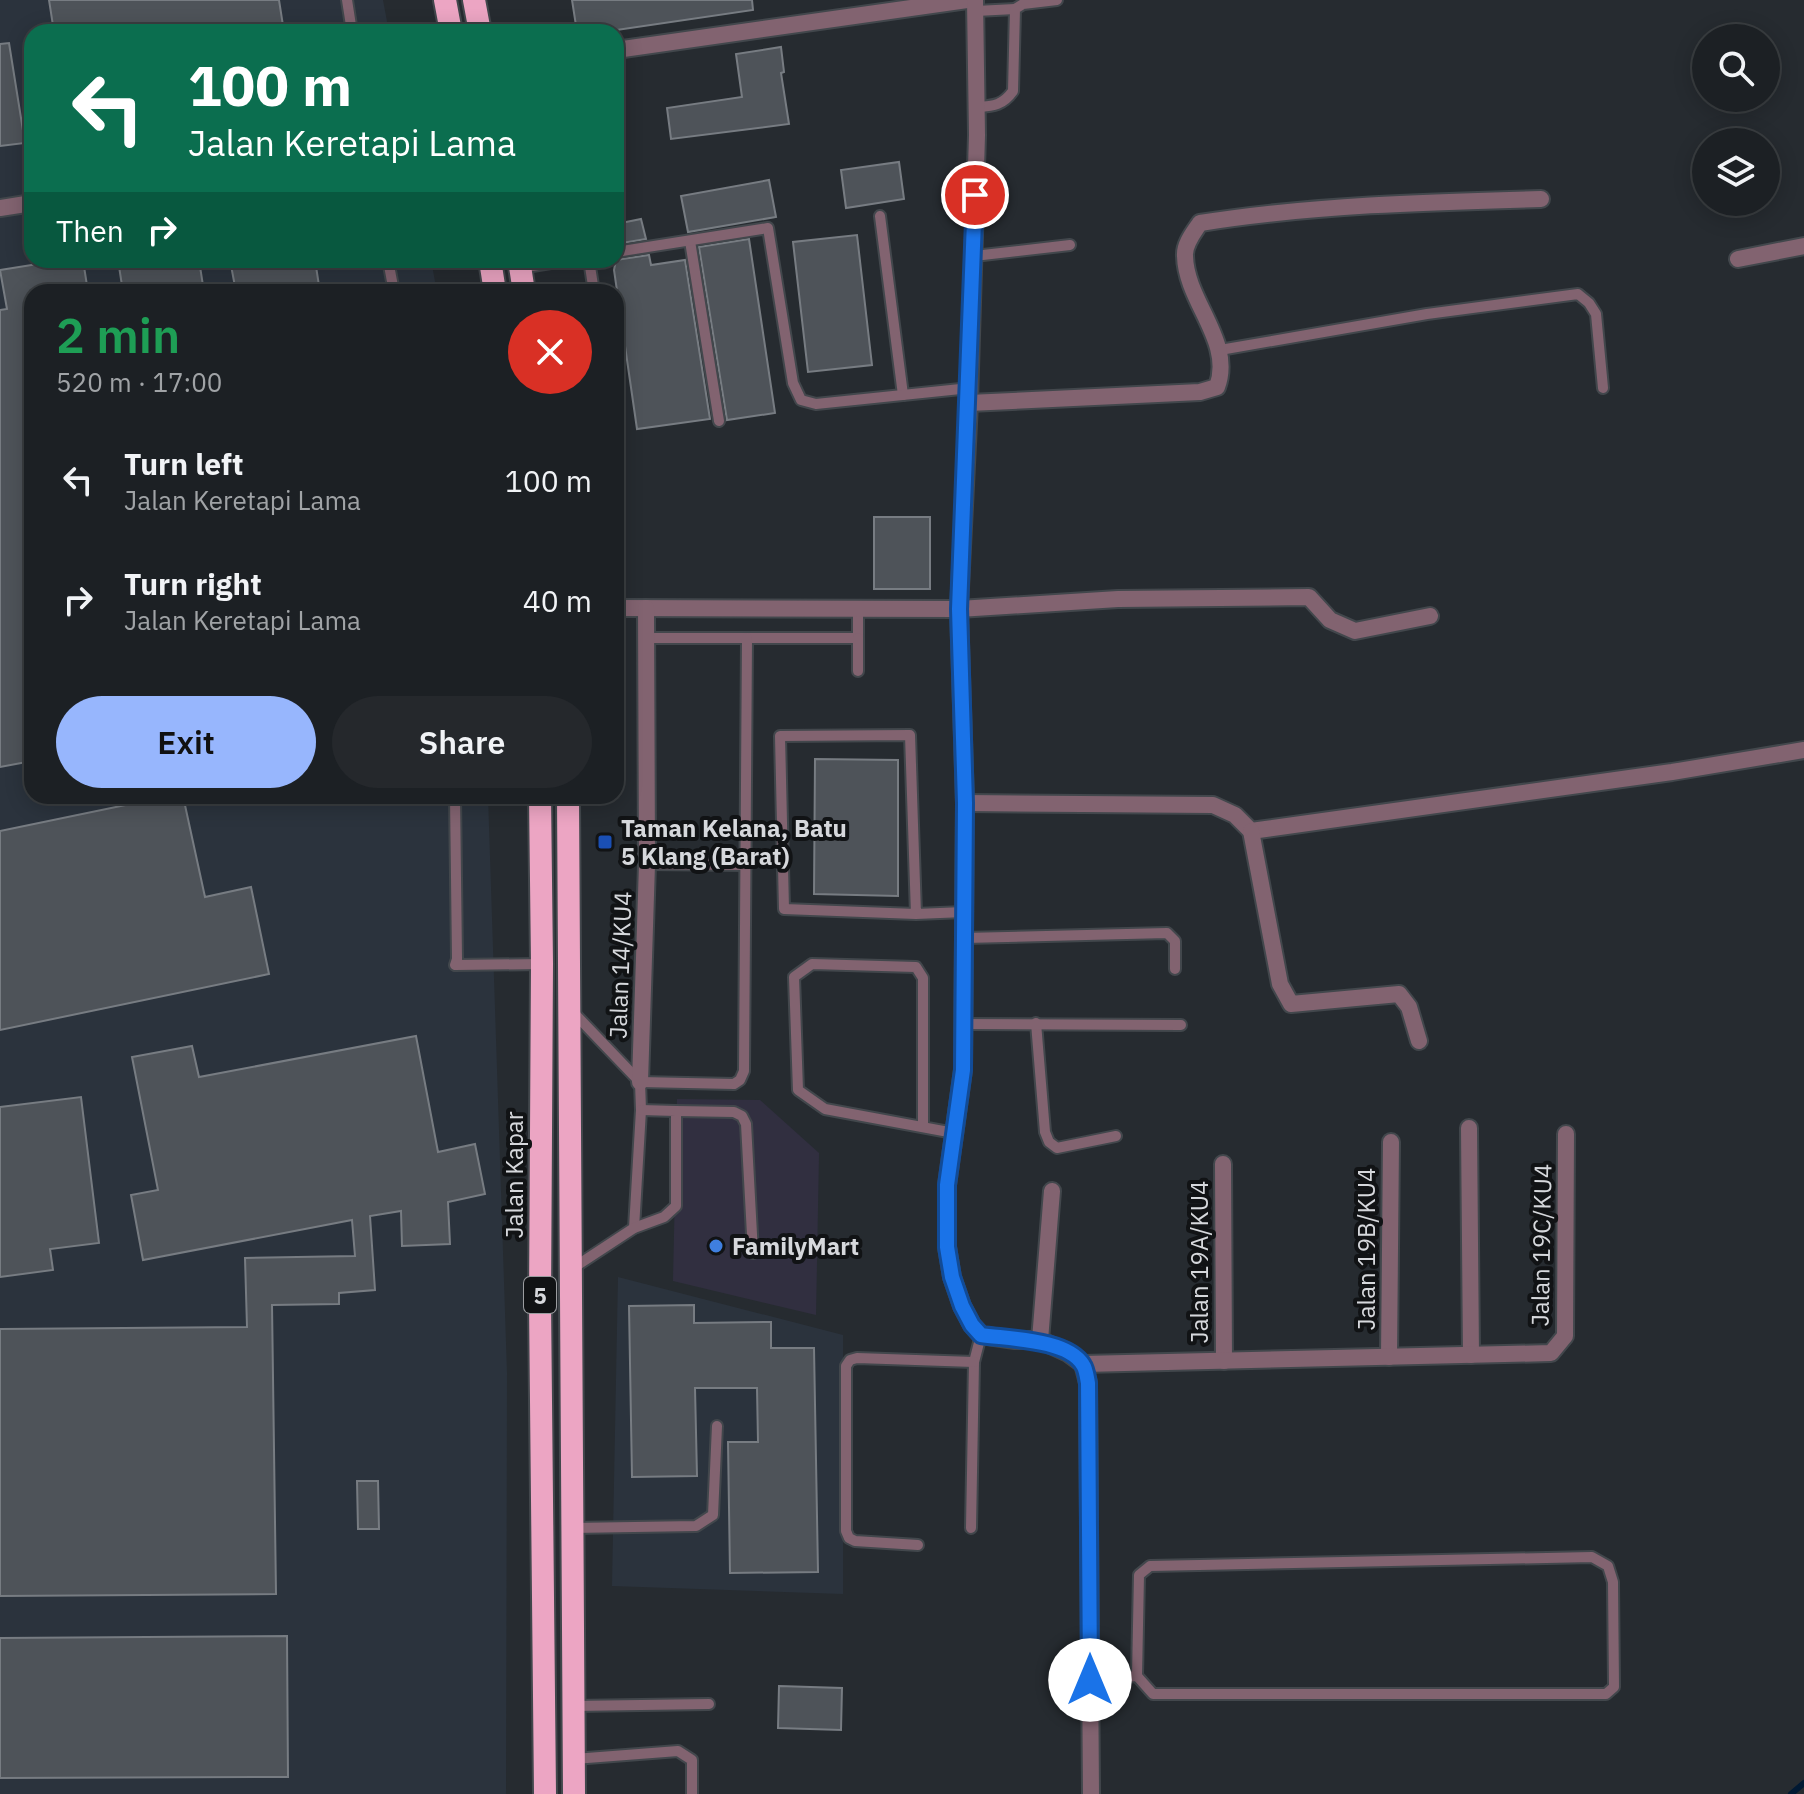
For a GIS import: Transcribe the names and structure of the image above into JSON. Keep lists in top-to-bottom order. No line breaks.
{"streets":{"highway":["Jalan Kapar","5"],"street":["Jalan 14/KU4","Jalan 19C/KU4","Jalan 19B/KU4","Jalan 19A/KU4"]},"places":{"transit":["Taman Kelana, Batu 5 Klang (Barat)"],"other":["FamilyMart"]},"page":{"turn":["100 m","Jalan Keretapi Lama"],"then":"Then","heading":["2 min","520 m · 17:00"],"list":[{"name":"Turn left","note":"Jalan Keretapi Lama","value":"100 m"},{"name":"Turn right","note":"Jalan Keretapi Lama","value":"40 m"}],"buttons":["Exit","Share"]}}
